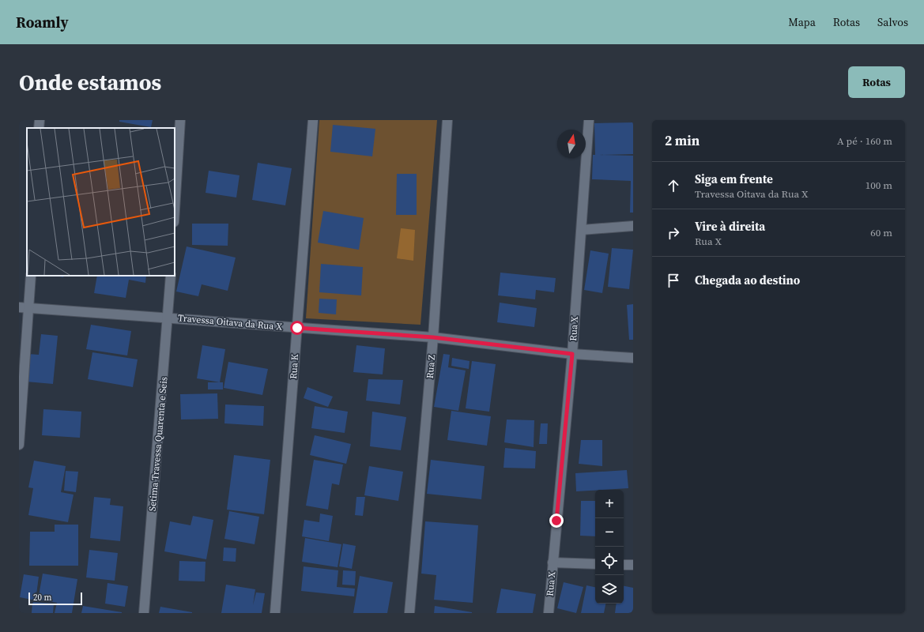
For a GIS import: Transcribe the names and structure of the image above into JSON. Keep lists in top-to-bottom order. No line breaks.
{"streets":{"street":["Travessa Oitava da Rua X","Rua X","Rua K","Rua Z","Setima Travessa Quarenta e Seis"]},"crossings":[["Travessa Oitava da Rua X","Rua X"],["Travessa Oitava da Rua X","Rua K"],["Travessa Oitava da Rua X","Rua Z"],["Travessa Oitava da Rua X","Setima Travessa Quarenta e Seis"]],"scale_bar":"20 m","north":"top","page":{"header":"Roamly","nav":["Mapa","Rotas","Salvos"],"buttons":"Rotas","title":"Onde estamos","heading":["2 min","A pé · 160 m"],"list":[["Siga em frente","Travessa Oitava da Rua X","100 m"],["Vire à direita","Rua X","60 m"],"Chegada ao destino"],"map_buttons":["+","−"],"scale":"20 m"}}
